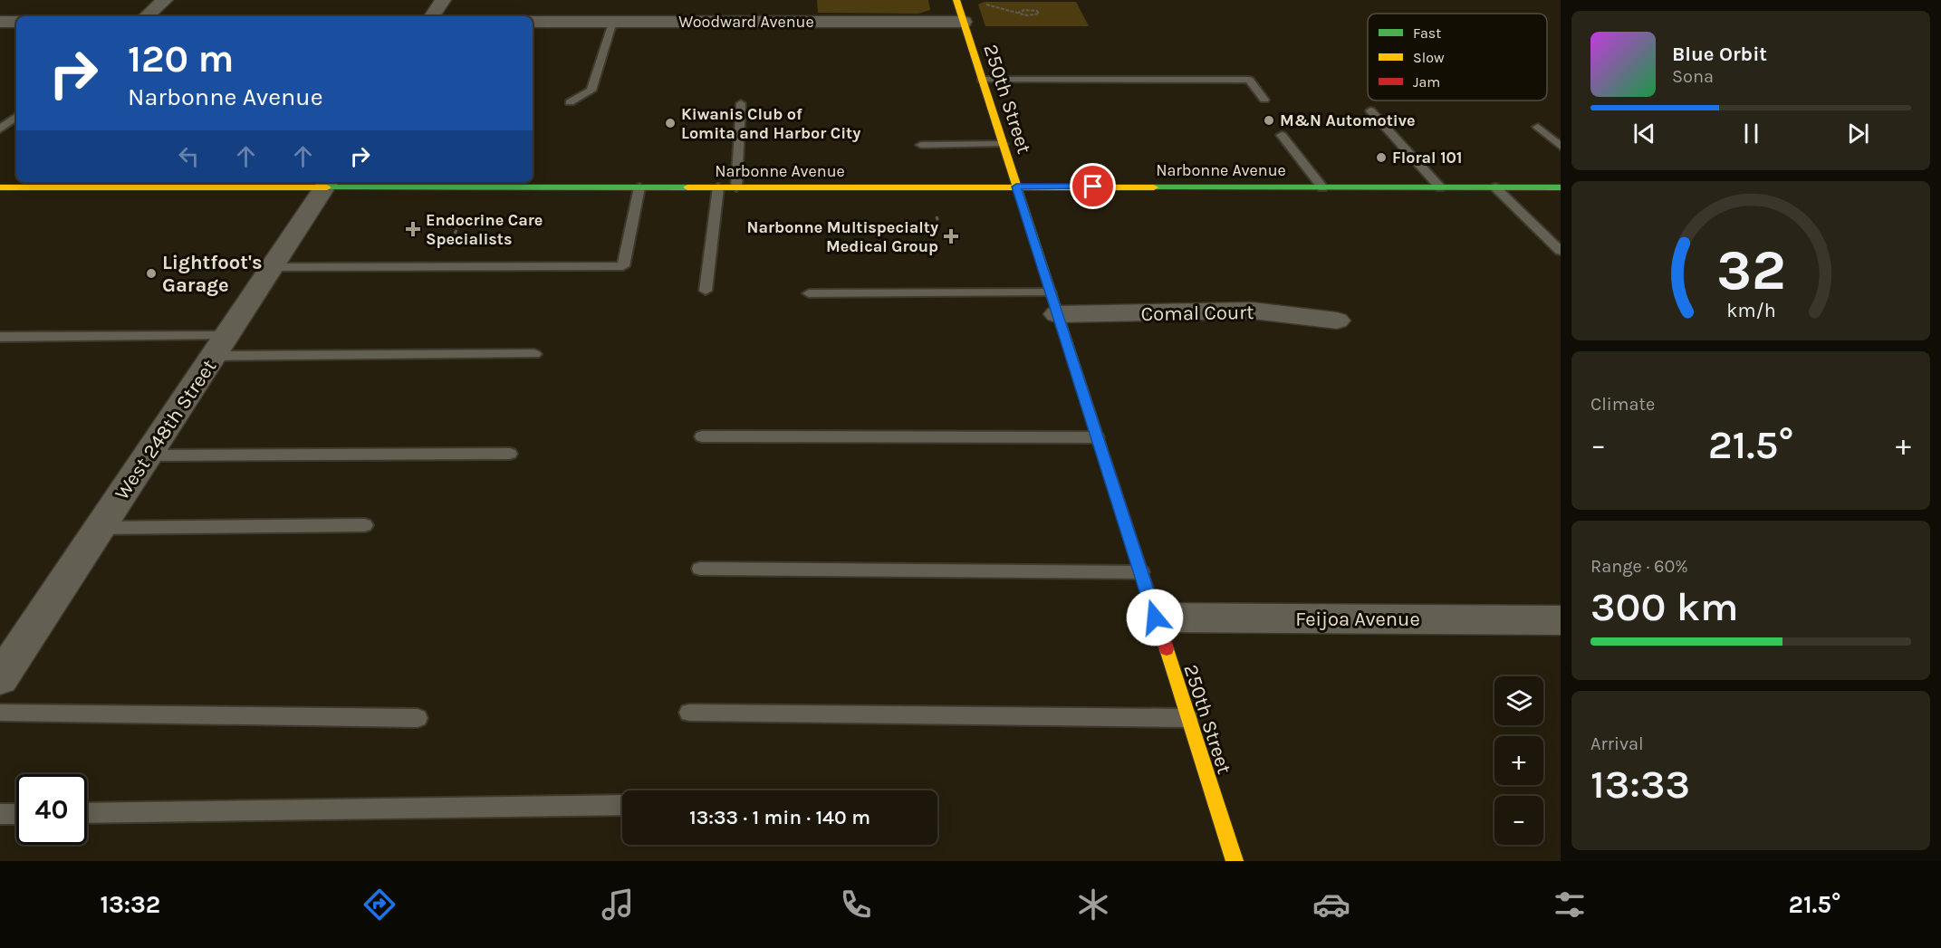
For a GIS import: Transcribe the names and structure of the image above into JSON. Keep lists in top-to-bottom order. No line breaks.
{"streets":{"main road":["250th Street","Narbonne Avenue"],"street":["Woodward Avenue","Comal Court","West 248th Street","Feijoa Avenue"]},"crossings":[["Woodward Avenue","250th Street"],["250th Street","Narbonne Avenue"],["250th Street","Comal Court"],["250th Street","Feijoa Avenue"],["Narbonne Avenue","West 248th Street"]],"places":{"other":["M&N Automotive","Kiwanis Club of Lomita and Harbor City","Floral 101","Lightfoot's Garage"],"health":["Endocrine Care Specialists","Narbonne Multispecialty Medical Group"]},"legend":["Fast","Slow","Jam"],"page":{"turn":["120 m","Narbonne Avenue"],"song":["Blue Orbit","Sona"],"tile":["Climate",["Range · 60%","300 km"],["Arrival","13:33"]],"heat":["−","21.5°","+"],"map_buttons":["+","−"],"limit":"40","trip":"13:33 · 1 min · 140 m","tabs":["13:32","21.5°"],"gauge":["32","km/h"]}}
